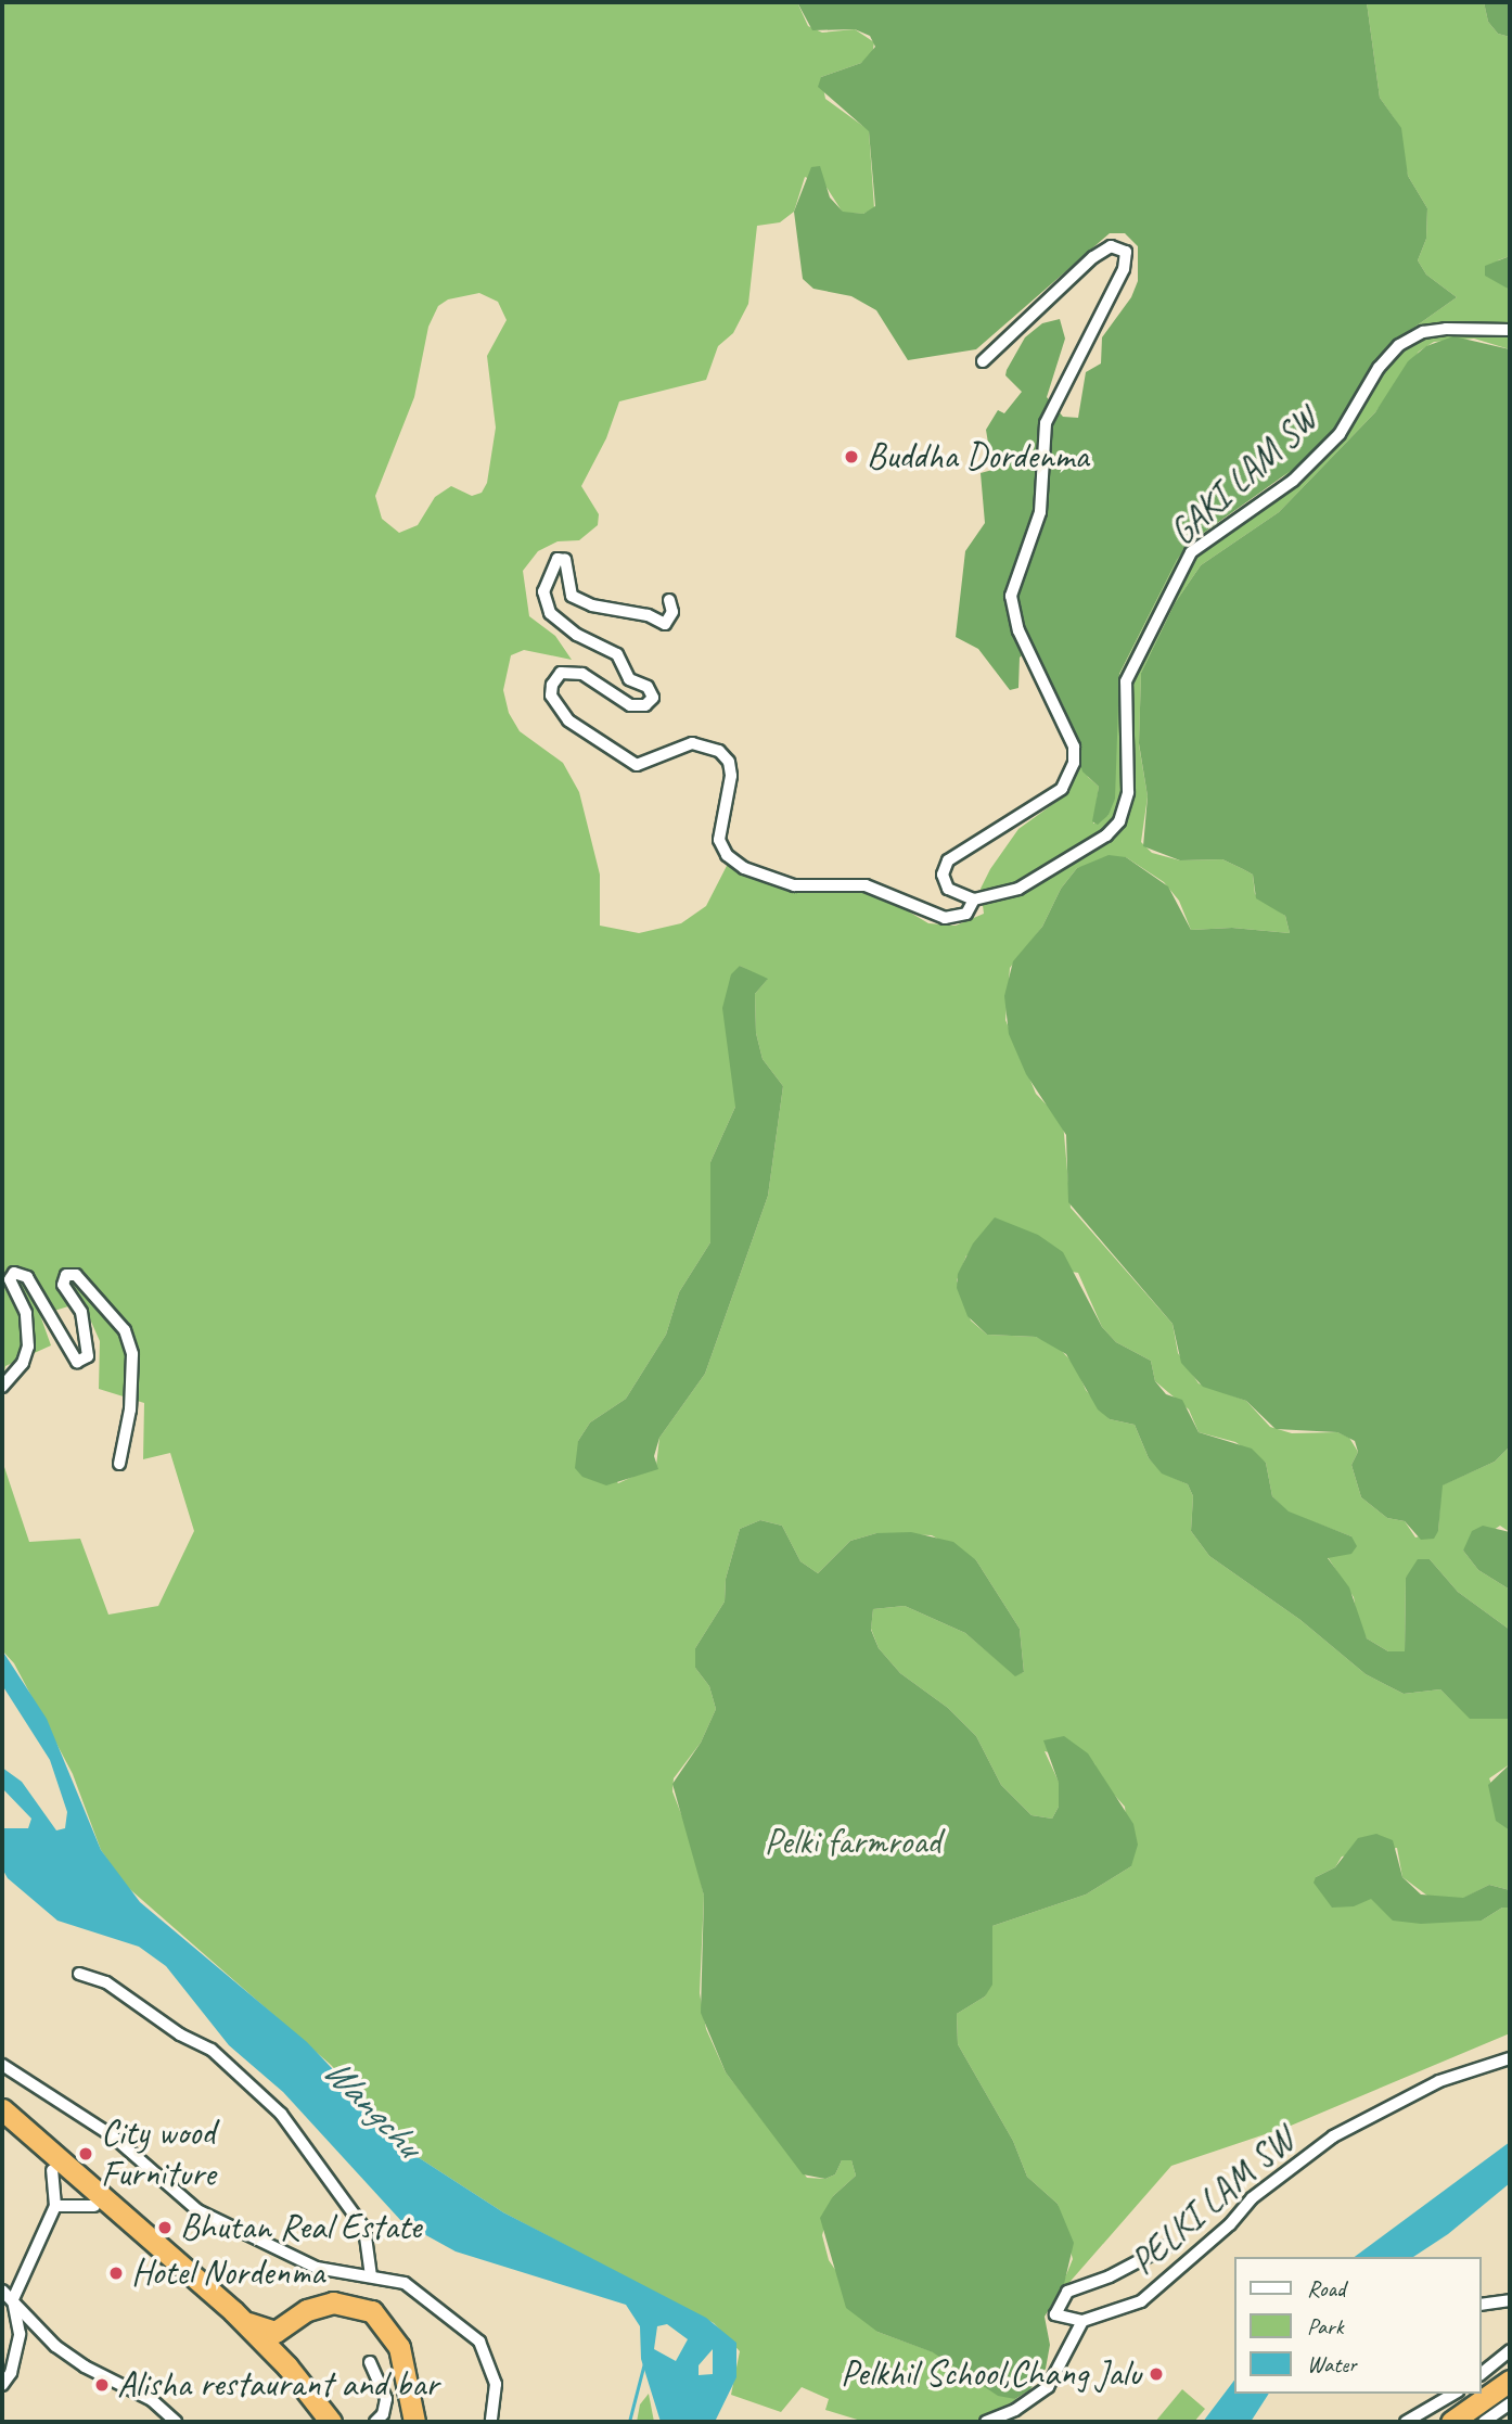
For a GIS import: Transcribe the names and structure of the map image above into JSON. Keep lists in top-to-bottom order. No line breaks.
{"streets":{"street":["GAKI LAM SW","PELKI LAM SW"]},"water":["Wangchu"],"parks":["Pelki farmroad"],"places":["Buddha Dordenma","City wood Furniture","Bhutan Real Estate","Hotel Nordenma","Pelkhil School,Chang Jalu","Alisha restaurant and bar"],"legend":["Road","Park","Water"]}
